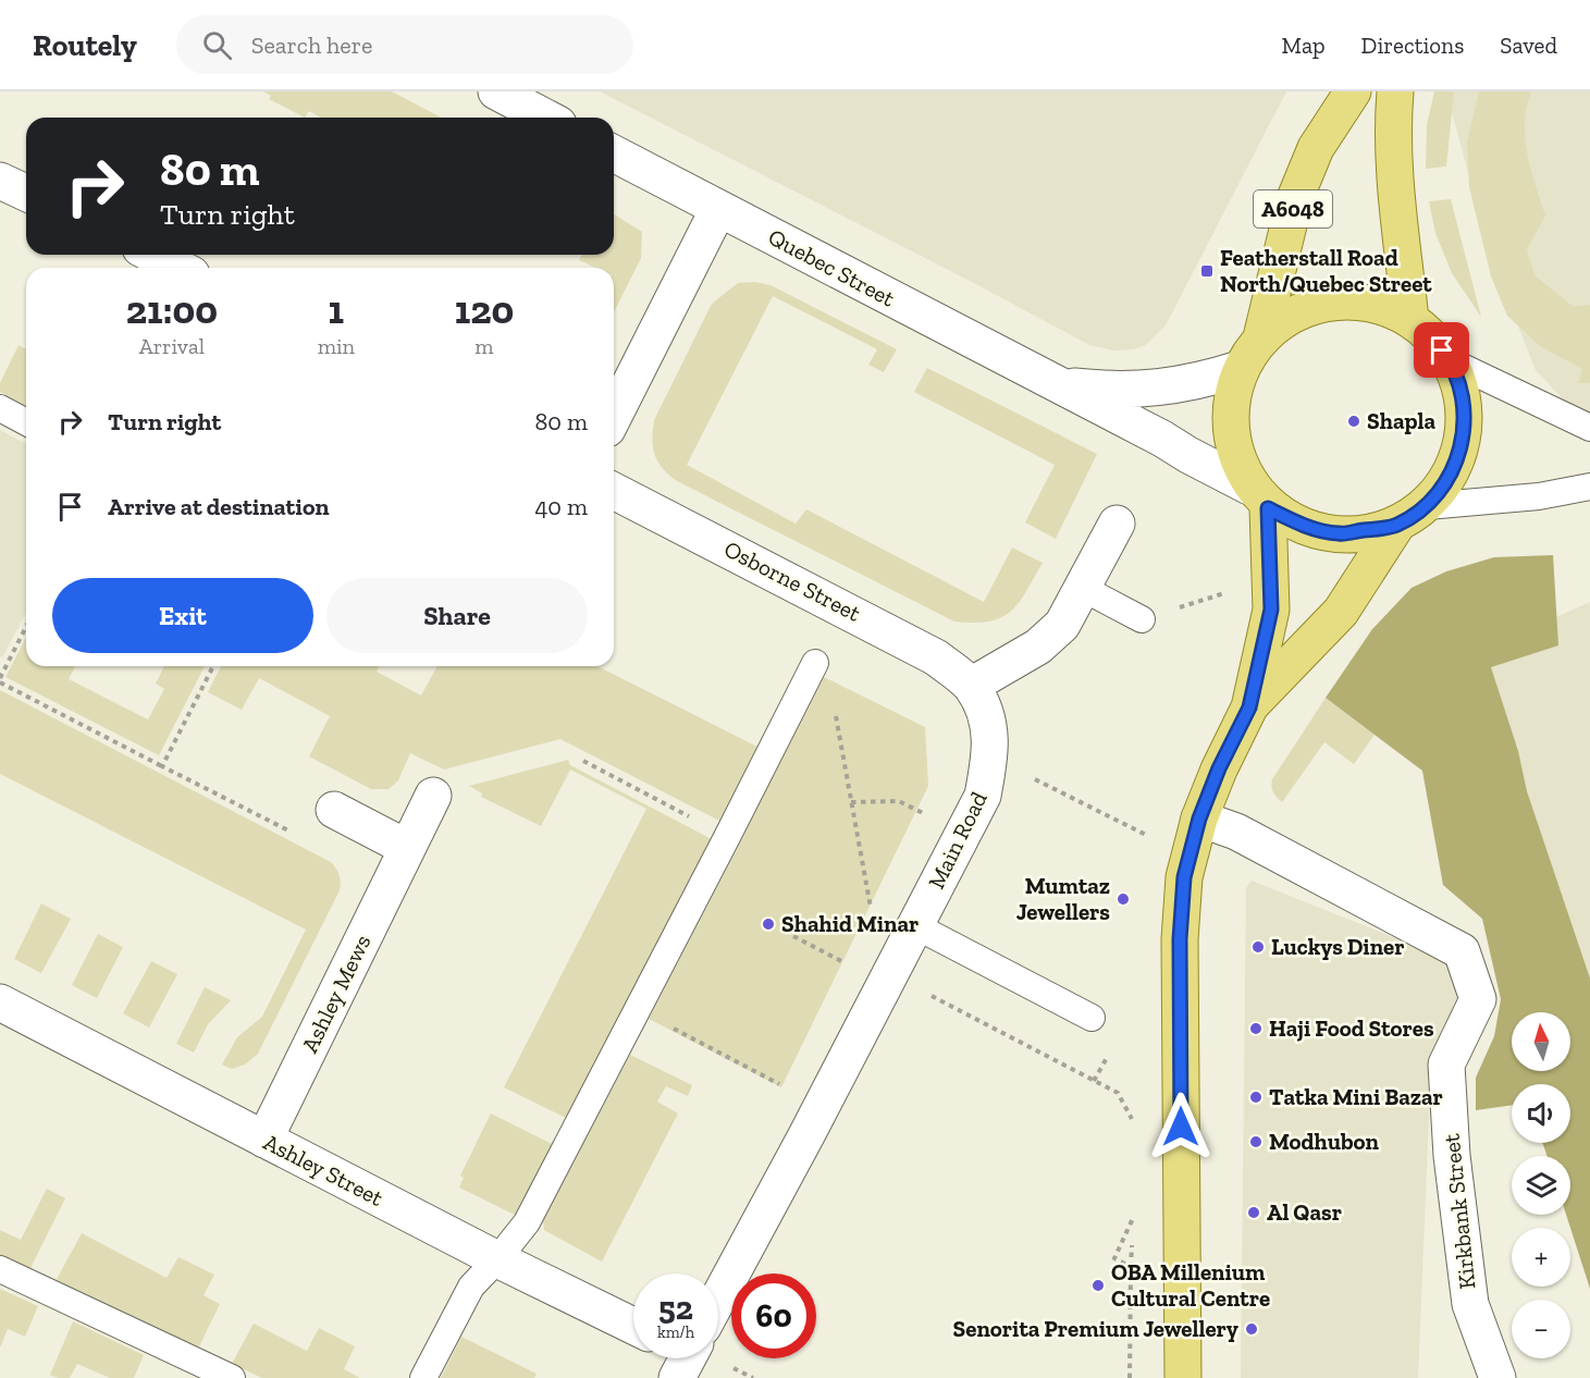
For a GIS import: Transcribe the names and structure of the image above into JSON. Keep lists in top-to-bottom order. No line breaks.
{"streets":{"main road":["A6048"],"street":["Quebec Street","Osborne Street","Main Road","Ashley Mews","Ashley Street","Kirkbank Street"]},"crossings":[["A6048","Quebec Street"],["A6048","Kirkbank Street"],["Osborne Street","Main Road"],["Ashley Mews","Ashley Street"]],"places":{"transit":["Featherstall Road North/Quebec Street"],"other":["Shapla","Mumtaz Jewellers","Shahid Minar","Luckys Diner","Haji Food Stores","Tatka Mini Bazar","Modhubon","Al Qasr","OBA Millenium Cultural Centre","Senorita Premium Jewellery"]},"north":"top","page":{"header":"Routely","search":"Search here","nav":["Map","Directions","Saved"],"turn":["80 m","Turn right"],"eta":["21:00","Arrival","1","min","120","m"],"list":[{"name":"Turn right","value":"80 m"},{"name":"Arrive at destination","value":"40 m"}],"buttons":["Exit","Share"],"map_buttons":["+","−"],"speed":"52 km/h","limit":"60"}}
